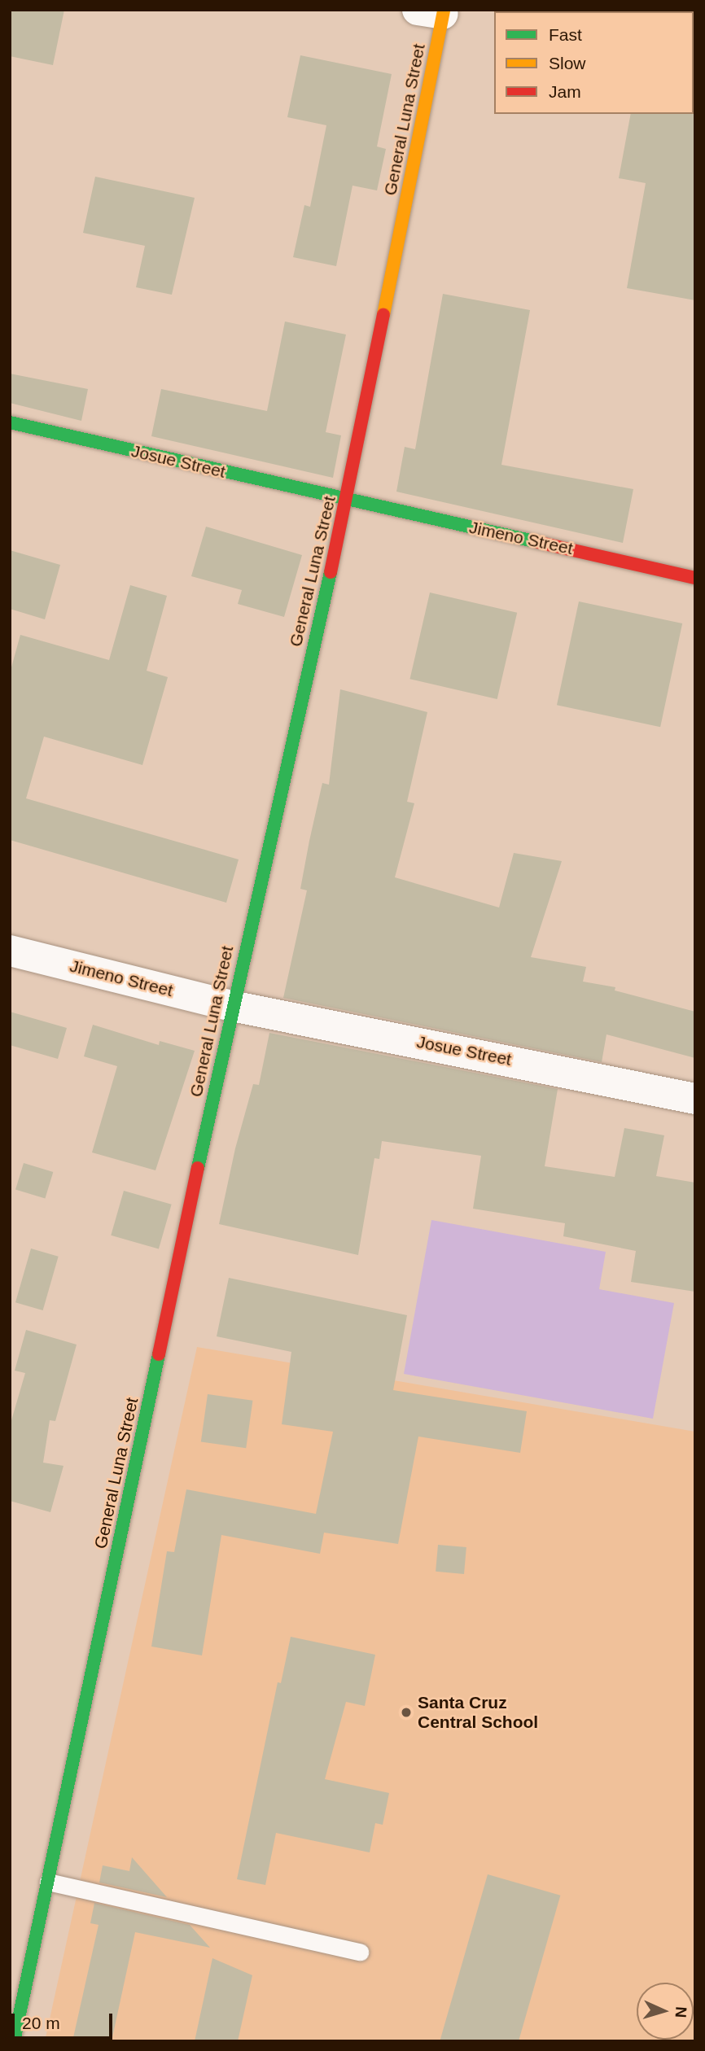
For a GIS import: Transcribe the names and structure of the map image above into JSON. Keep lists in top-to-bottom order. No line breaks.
{"streets":{"street":["General Luna Street","Josue Street","Jimeno Street"]},"crossings":[["General Luna Street","Josue Street"],["General Luna Street","Jimeno Street"],["Josue Street","Jimeno Street"]],"places":["Santa Cruz Central School"],"legend":["Fast","Slow","Jam"],"scale_bar":"20 m","north":"right"}
